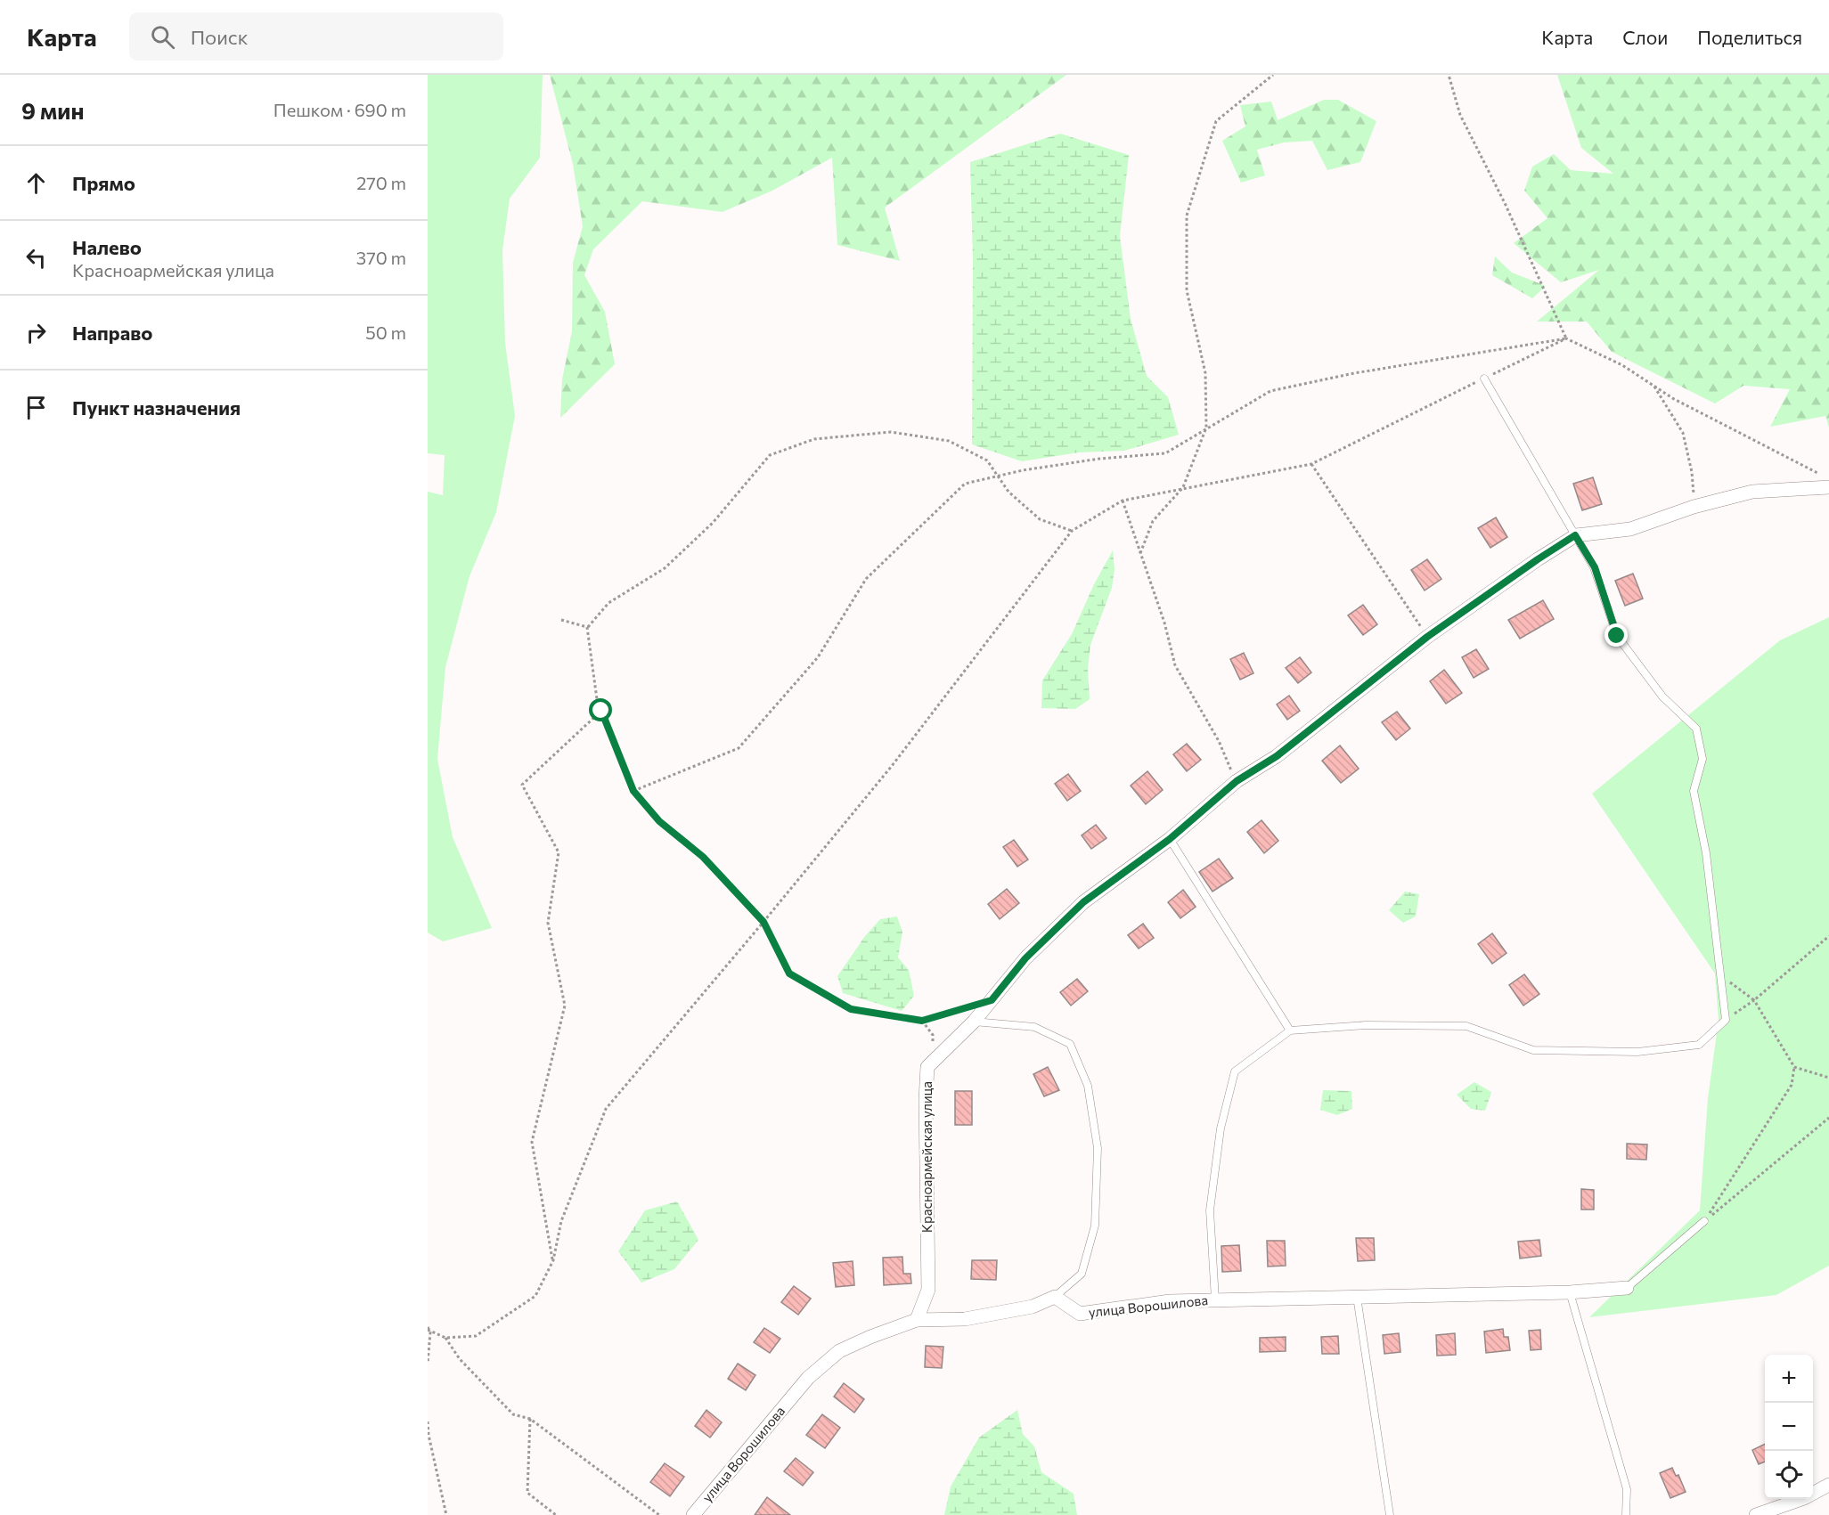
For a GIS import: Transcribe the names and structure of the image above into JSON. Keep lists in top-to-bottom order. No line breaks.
{"streets":{"street":["Красноармейская улица","улица Ворошилова"]},"crossings":[["Красноармейская улица","улица Ворошилова"]],"page":{"header":"Карта","search":"Поиск","nav":["Карта","Слои","Поделиться"],"heading":["9 мин","Пешком · 690 m"],"list":[["Прямо","270 m"],["Налево","Красноармейская улица","370 m"],["Направо","50 m"],"Пункт назначения"],"map_buttons":["+","−"]}}
